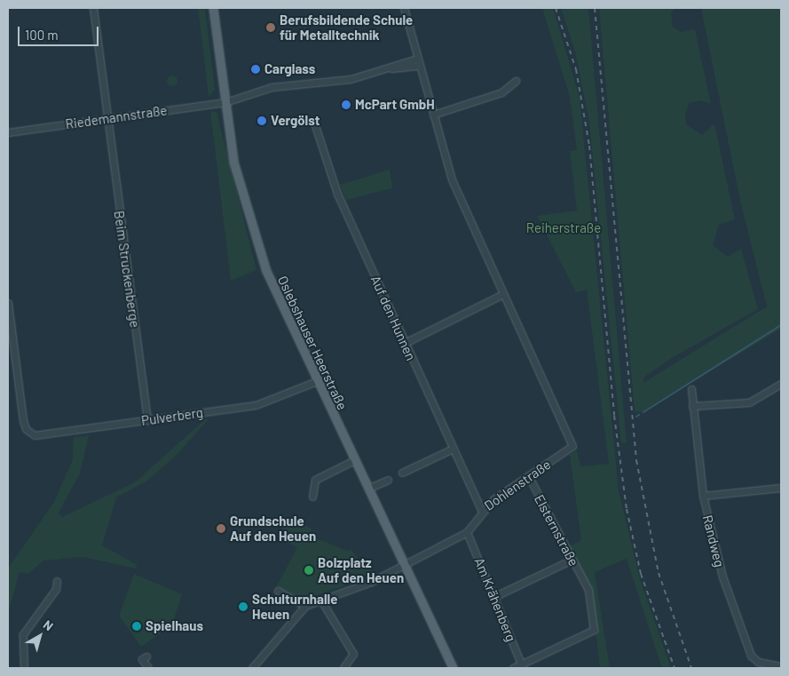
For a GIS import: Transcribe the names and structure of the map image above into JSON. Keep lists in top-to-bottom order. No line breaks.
{"streets":{"main road":["Oslebshauser Heerstraße"],"street":["Riedemannstraße","Beim Struckenberge","Auf den Hunnen","Pulverberg","Dohlenstraße","Elsternstraße","Randweg","Am Krähenberg"]},"crossings":[["Riedemannstraße","Beim Struckenberge"],["Riedemannstraße","Oslebshauser Heerstraße"],["Beim Struckenberge","Pulverberg"],["Auf den Hunnen","Dohlenstraße"],["Oslebshauser Heerstraße","Pulverberg"],["Oslebshauser Heerstraße","Dohlenstraße"],["Dohlenstraße","Elsternstraße"],["Dohlenstraße","Am Krähenberg"],["Elsternstraße","Am Krähenberg"]],"parks":["Reiherstraße"],"places":["Berufsbildende Schule für Metalltechnik","Carglass","McPart GmbH","Vergölst","Grundschule Auf den Heuen","Bolzplatz Auf den Heuen","Schulturnhalle Heuen","Spielhaus"],"scale_bar":"100 m","north":"top right"}
